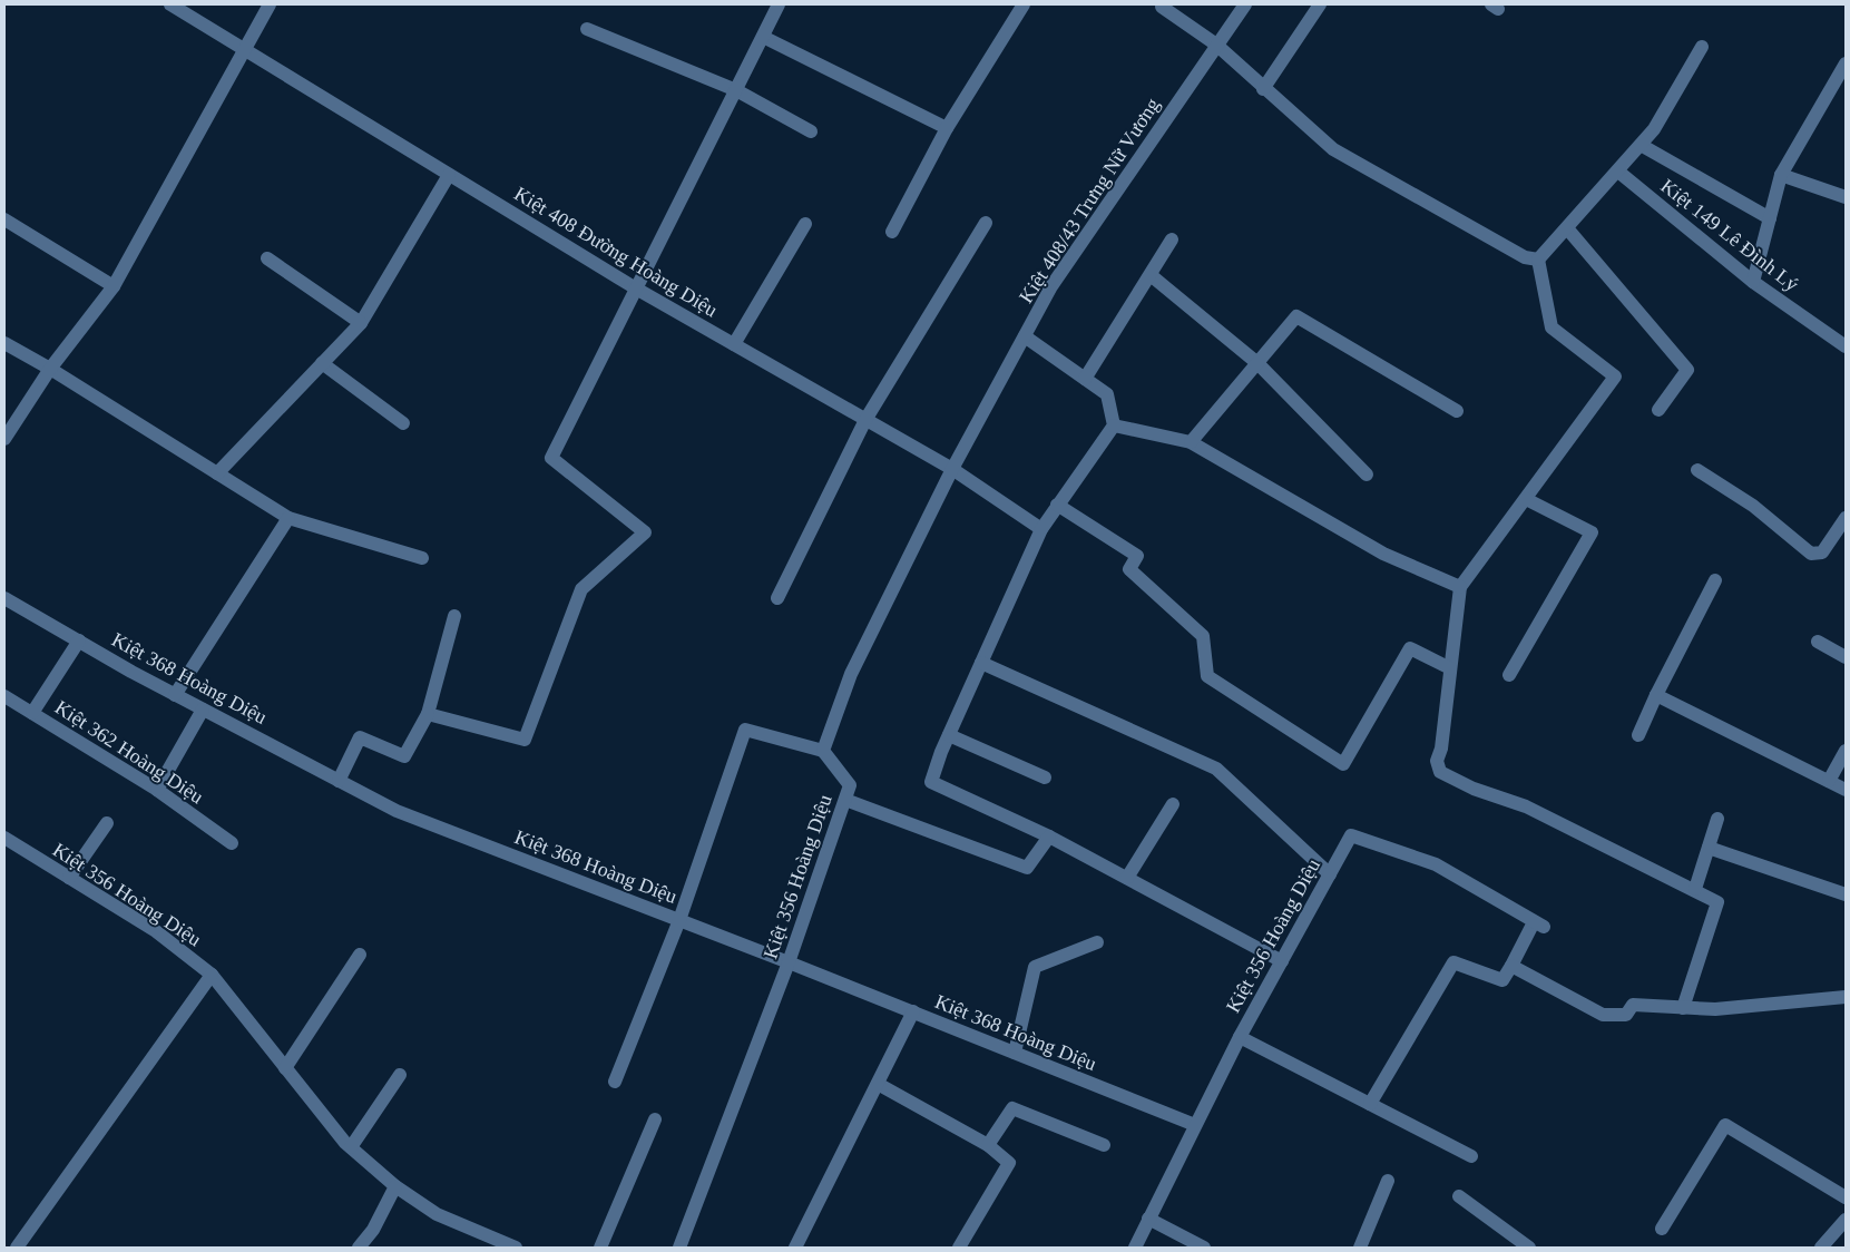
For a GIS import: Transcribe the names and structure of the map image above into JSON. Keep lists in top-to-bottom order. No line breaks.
{"streets":{"street":["Kiệt 408/43 Trưng Nữ Vương","Kiệt 149 Lê Đình Lý","Kiệt 408 Đường Hoàng Diệu","Kiệt 368 Hoàng Diệu","Kiệt 362 Hoàng Diệu","Kiệt 356 Hoàng Diệu"]},"crossings":[["Kiệt 408/43 Trưng Nữ Vương","Kiệt 408 Đường Hoàng Diệu"],["Kiệt 368 Hoàng Diệu","Kiệt 356 Hoàng Diệu"]]}
